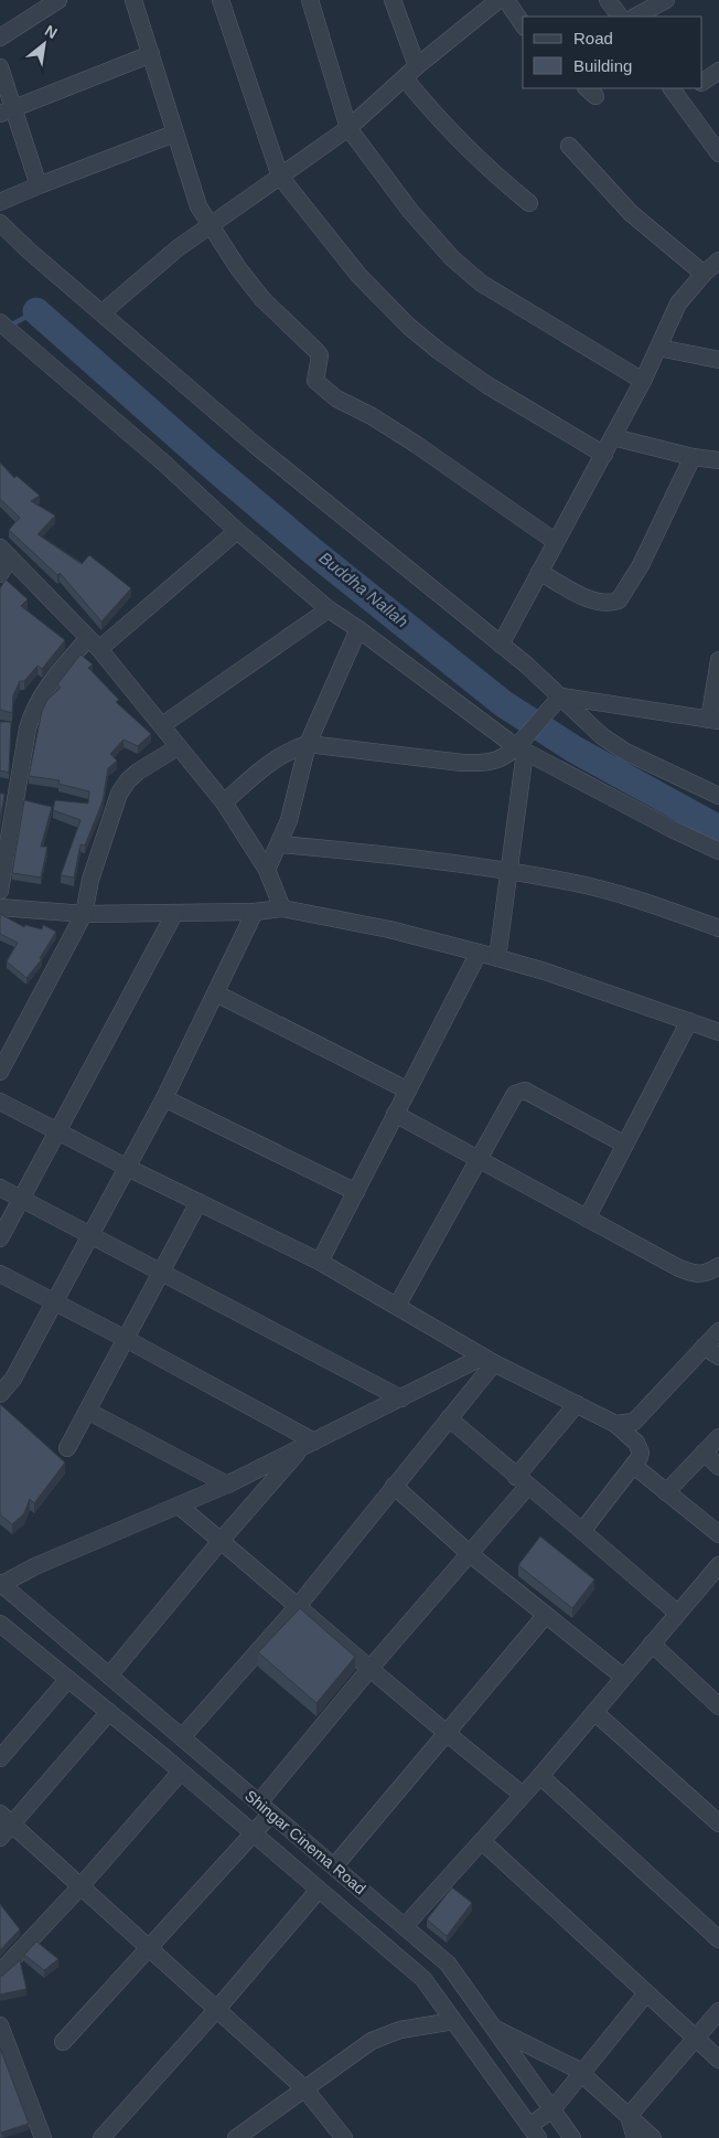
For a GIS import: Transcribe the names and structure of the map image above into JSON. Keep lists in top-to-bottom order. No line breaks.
{"streets":{"street":["Shingar Cinema Road"]},"water":["Buddha Nallah"],"legend":["Road","Building"],"north":"top right"}
